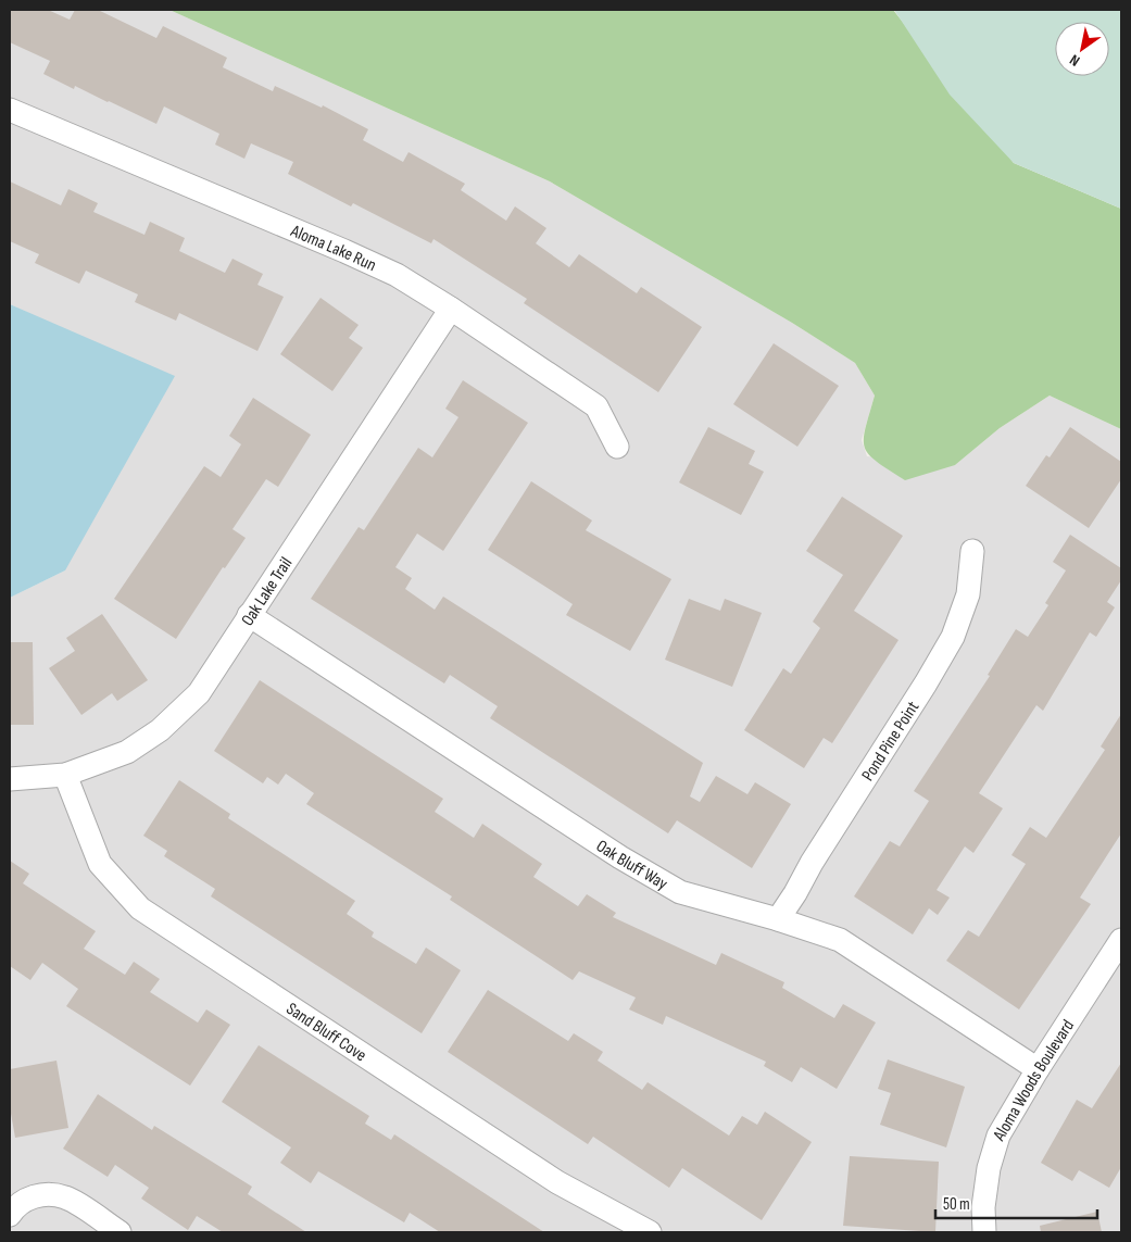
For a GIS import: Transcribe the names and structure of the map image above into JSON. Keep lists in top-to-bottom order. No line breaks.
{"streets":{"street":["Aloma Lake Run","Oak Lake Trail","Pond Pine Point","Oak Bluff Way","Sand Bluff Cove","Aloma Woods Boulevard"]},"crossings":[["Aloma Lake Run","Oak Lake Trail"],["Oak Lake Trail","Oak Bluff Way"],["Oak Lake Trail","Sand Bluff Cove"],["Pond Pine Point","Oak Bluff Way"],["Oak Bluff Way","Aloma Woods Boulevard"]],"scale_bar":"50 m","north":"bottom left"}
